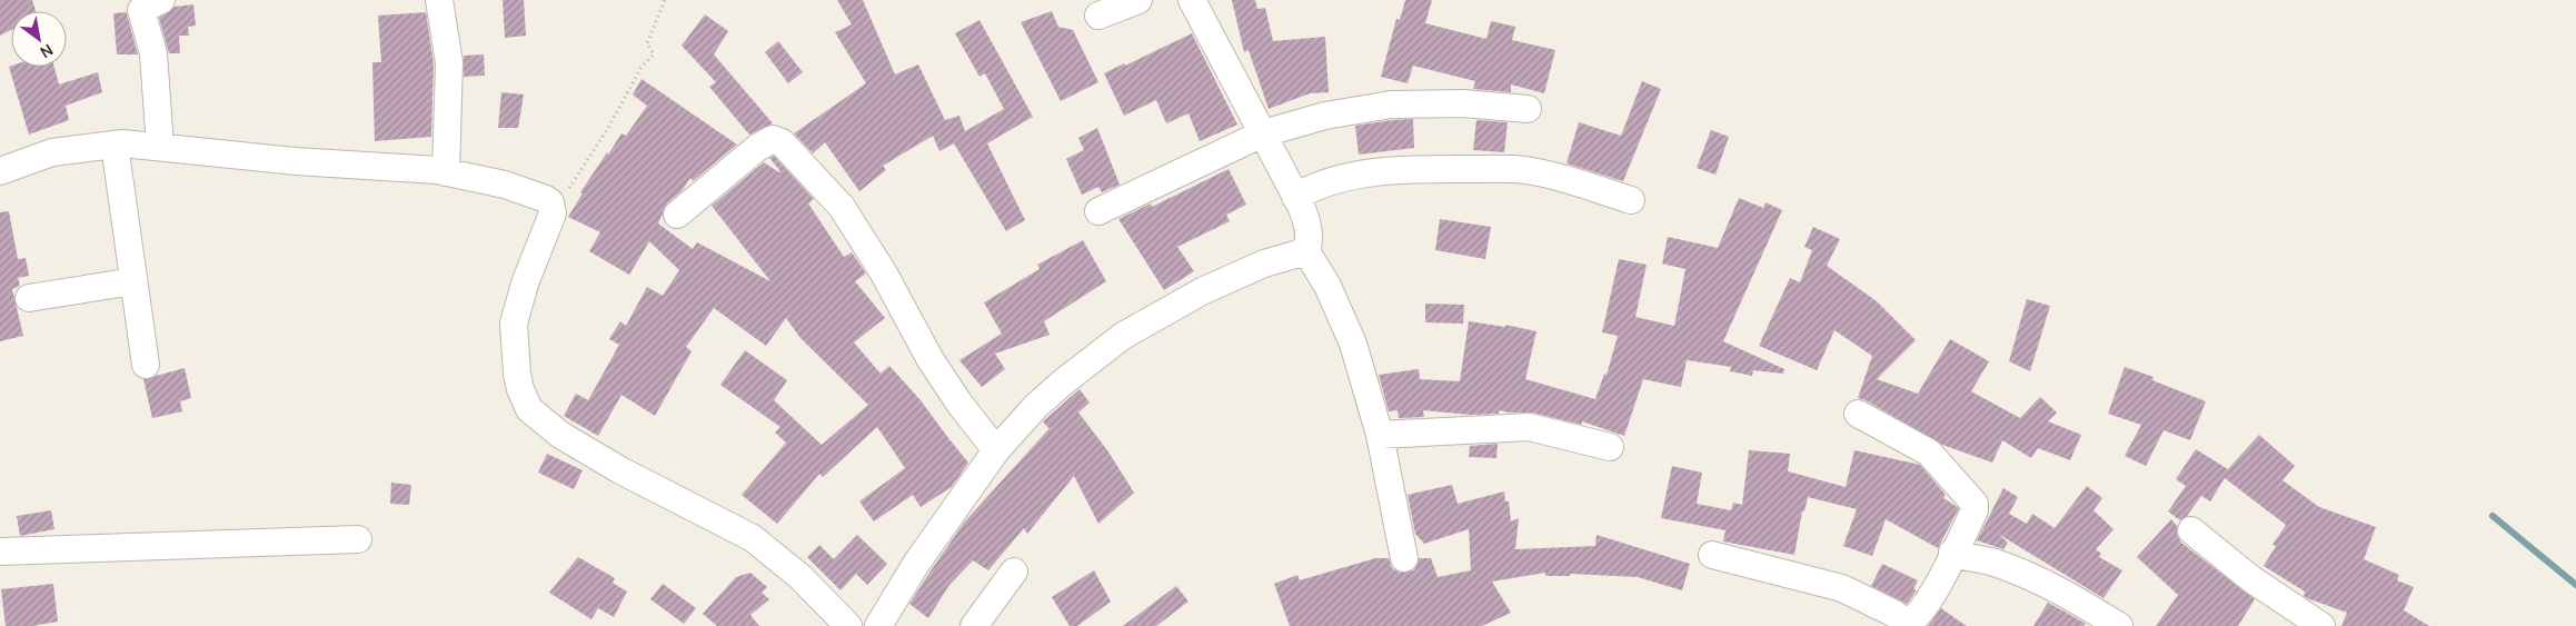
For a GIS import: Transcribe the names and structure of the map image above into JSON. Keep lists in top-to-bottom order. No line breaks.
{"north":"bottom right"}
